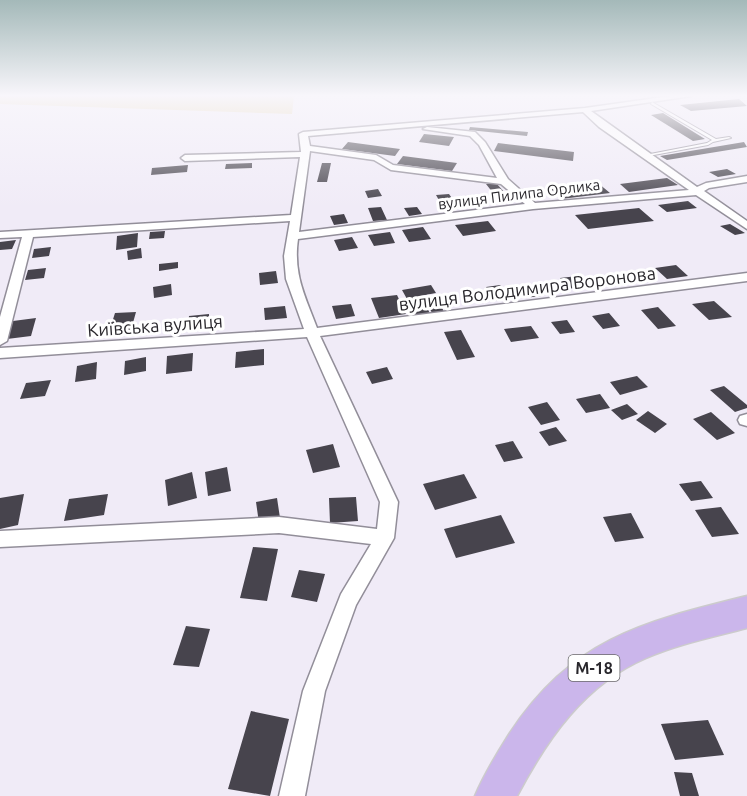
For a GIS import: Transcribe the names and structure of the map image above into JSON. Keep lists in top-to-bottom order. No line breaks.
{"streets":{"highway":["М-18"],"street":["вулиця Пилипа Орлика","вулиця Володимира Воронова","Київська вулиця"]},"crossings":[["вулиця Володимира Воронова","Київська вулиця"]]}
